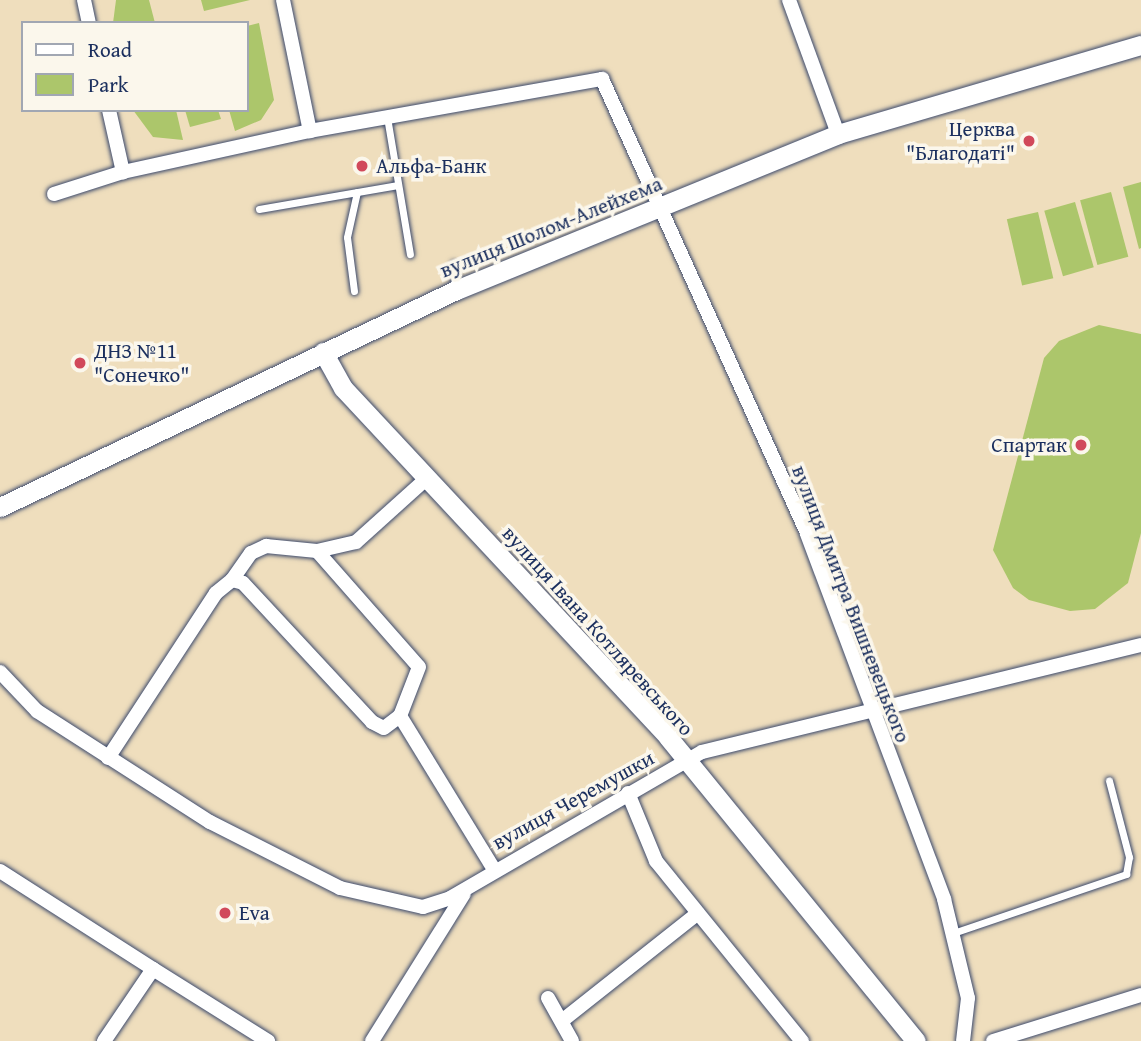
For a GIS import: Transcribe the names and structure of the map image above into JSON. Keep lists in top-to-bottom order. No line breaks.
{"streets":{"street":["вулиця Шолом-Алейхема","вулиця Дмитра Вишневецького","вулиця Івана Котляревського","вулиця Черемушки"]},"crossings":[["вулиця Шолом-Алейхема","вулиця Дмитра Вишневецького"],["вулиця Шолом-Алейхема","вулиця Івана Котляревського"],["вулиця Дмитра Вишневецького","вулиця Черемушки"],["вулиця Івана Котляревського","вулиця Черемушки"]],"places":["Церква \"Благодаті\"","Альфа-Банк","ДНЗ №11 \"Сонечко\"","Спартак","Eva"],"legend":["Road","Park"]}
